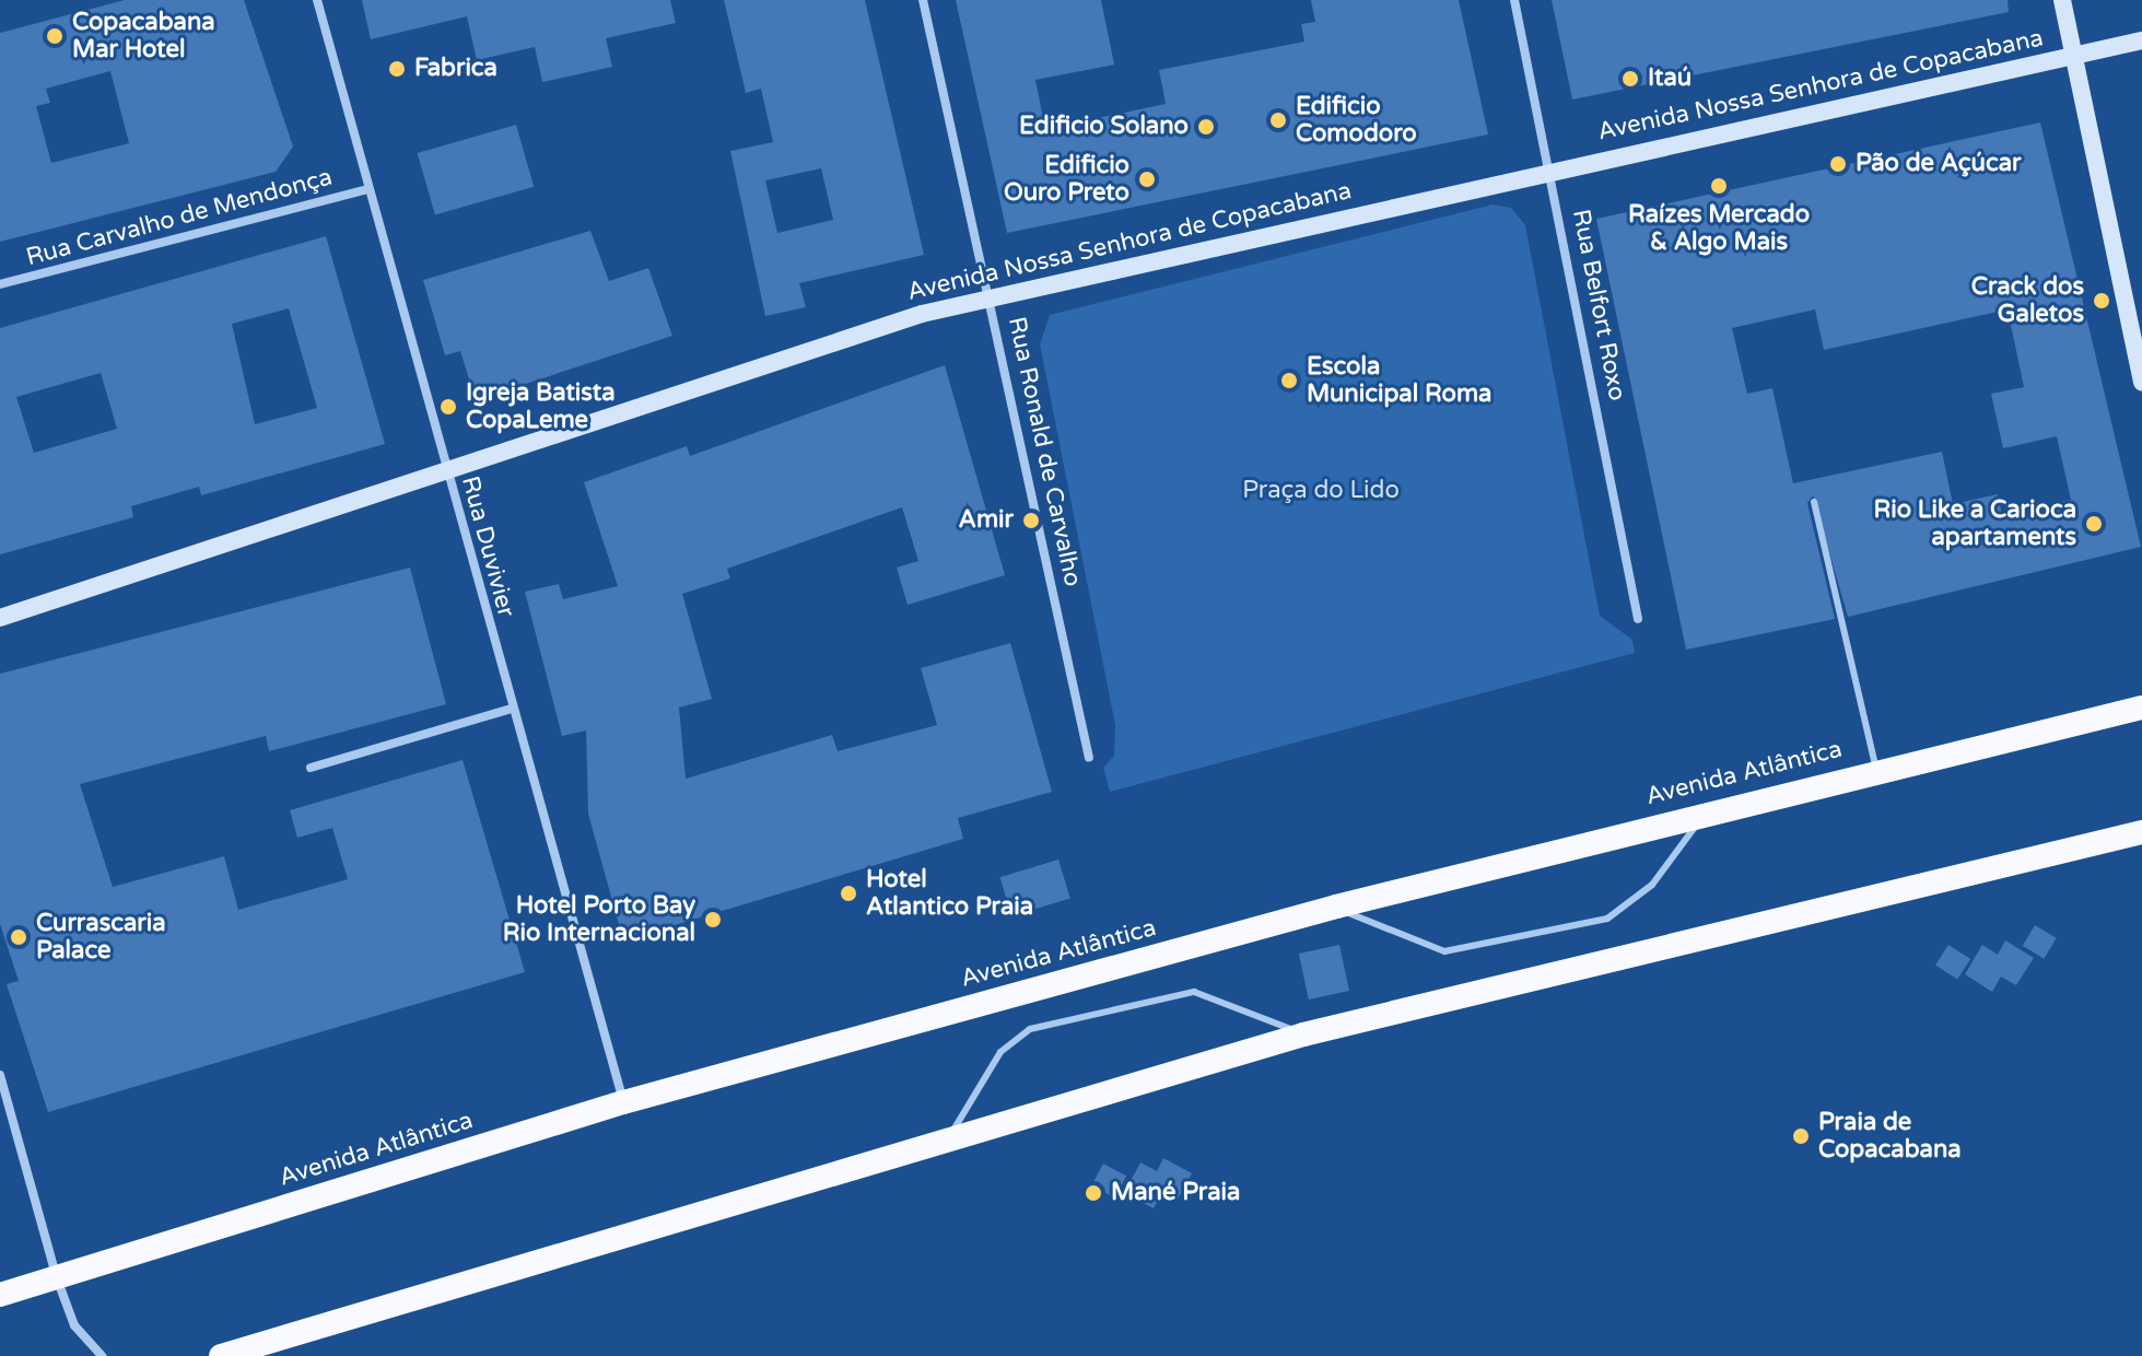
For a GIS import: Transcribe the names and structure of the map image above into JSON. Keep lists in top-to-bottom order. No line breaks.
{"streets":{"highway":["Avenida Atlântica"],"main road":["Avenida Nossa Senhora de Copacabana"],"street":["Rua Carvalho de Mendonça","Rua Belfort Roxo","Rua Ronald de Carvalho","Rua Duvivier"]},"crossings":[["Avenida Nossa Senhora de Copacabana","Rua Belfort Roxo"],["Avenida Nossa Senhora de Copacabana","Rua Ronald de Carvalho"],["Avenida Nossa Senhora de Copacabana","Rua Duvivier"],["Rua Carvalho de Mendonça","Rua Duvivier"],["Rua Duvivier","Avenida Atlântica"]],"parks":["Praça do Lido"],"places":["Copacabana Mar Hotel","Fabrica","Itaú","Edificio Comodoro","Edificio Solano","Pão de Açúcar","Edificio Ouro Preto","Raízes Mercado & Algo Mais","Crack dos Galetos","Escola Municipal Roma","Igreja Batista CopaLeme","Amir","Rio Like a Carioca apartaments","Hotel Atlantico Praia","Hotel Porto Bay Rio Internacional","Currascaria Palace","Praia de Copacabana","Mané Praia"]}
